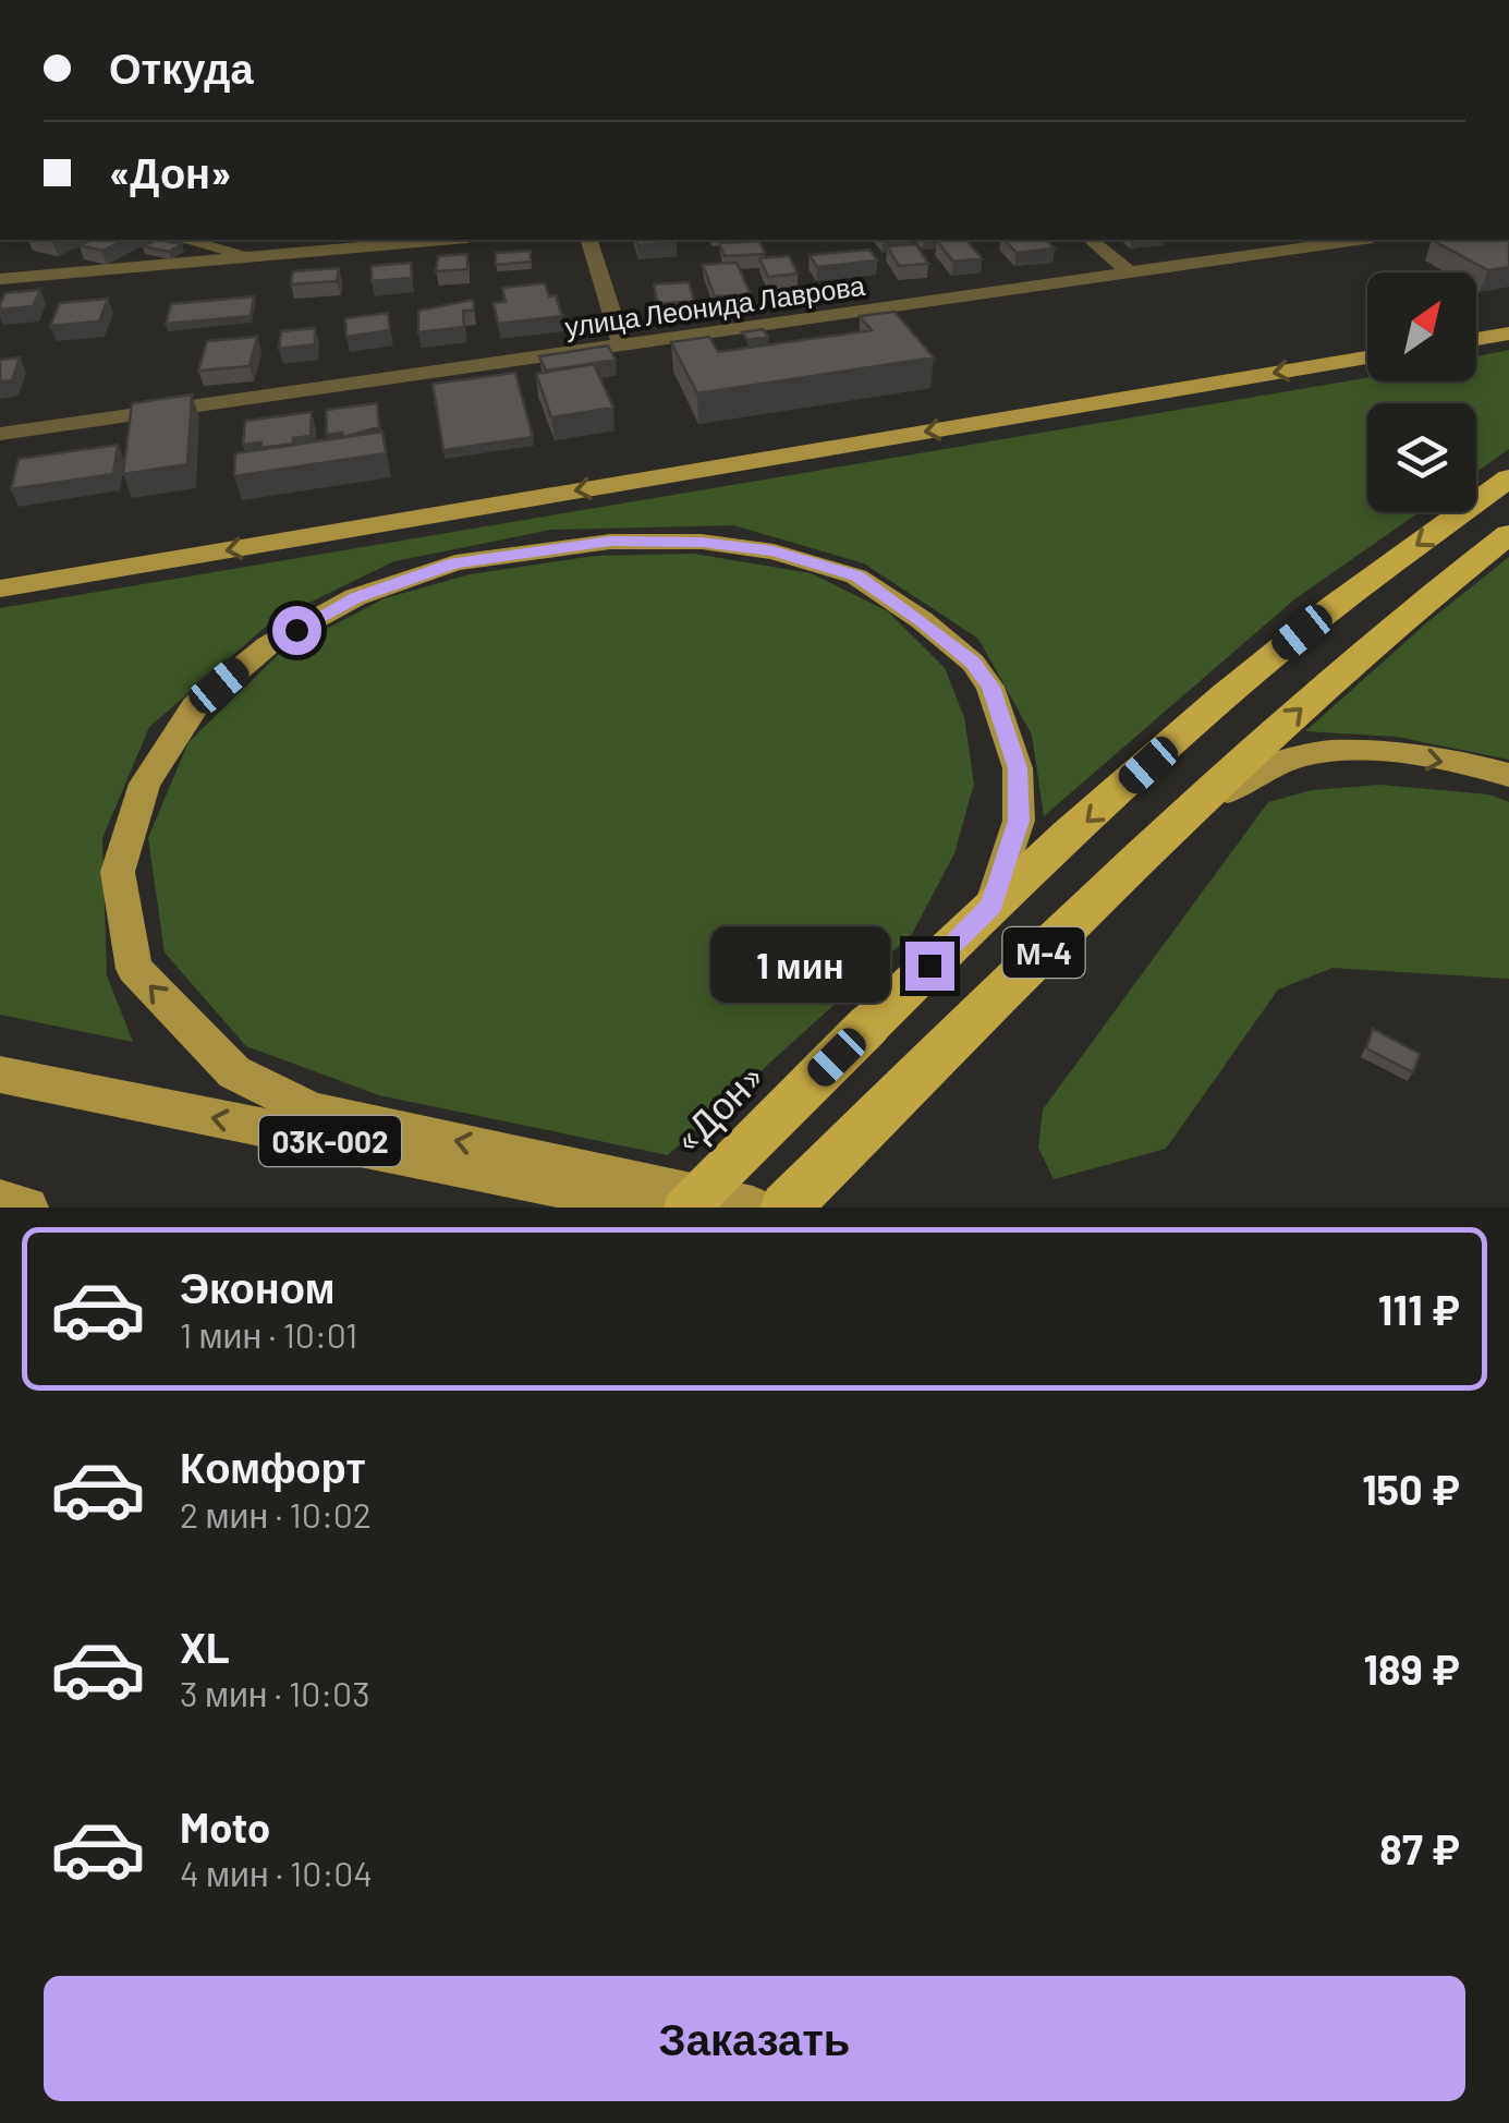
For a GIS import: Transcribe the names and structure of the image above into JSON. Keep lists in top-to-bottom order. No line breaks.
{"streets":{"highway":["М-4","«Дон»"],"main road":["03К-002"],"street":["улица Леонида Лаврова"]},"north":"top right","page":{"banner":["Откуда","«Дон»"],"bubble":"1 мин","list":[{"name":"Эконом","note":"1 мин · 10:01","value":"111 ₽"},{"name":"Комфорт","note":"2 мин · 10:02","value":"150 ₽"},{"name":"XL","note":"3 мин · 10:03","value":"189 ₽"},{"name":"Moto","note":"4 мин · 10:04","value":"87 ₽"}],"buttons":"Заказать"}}
